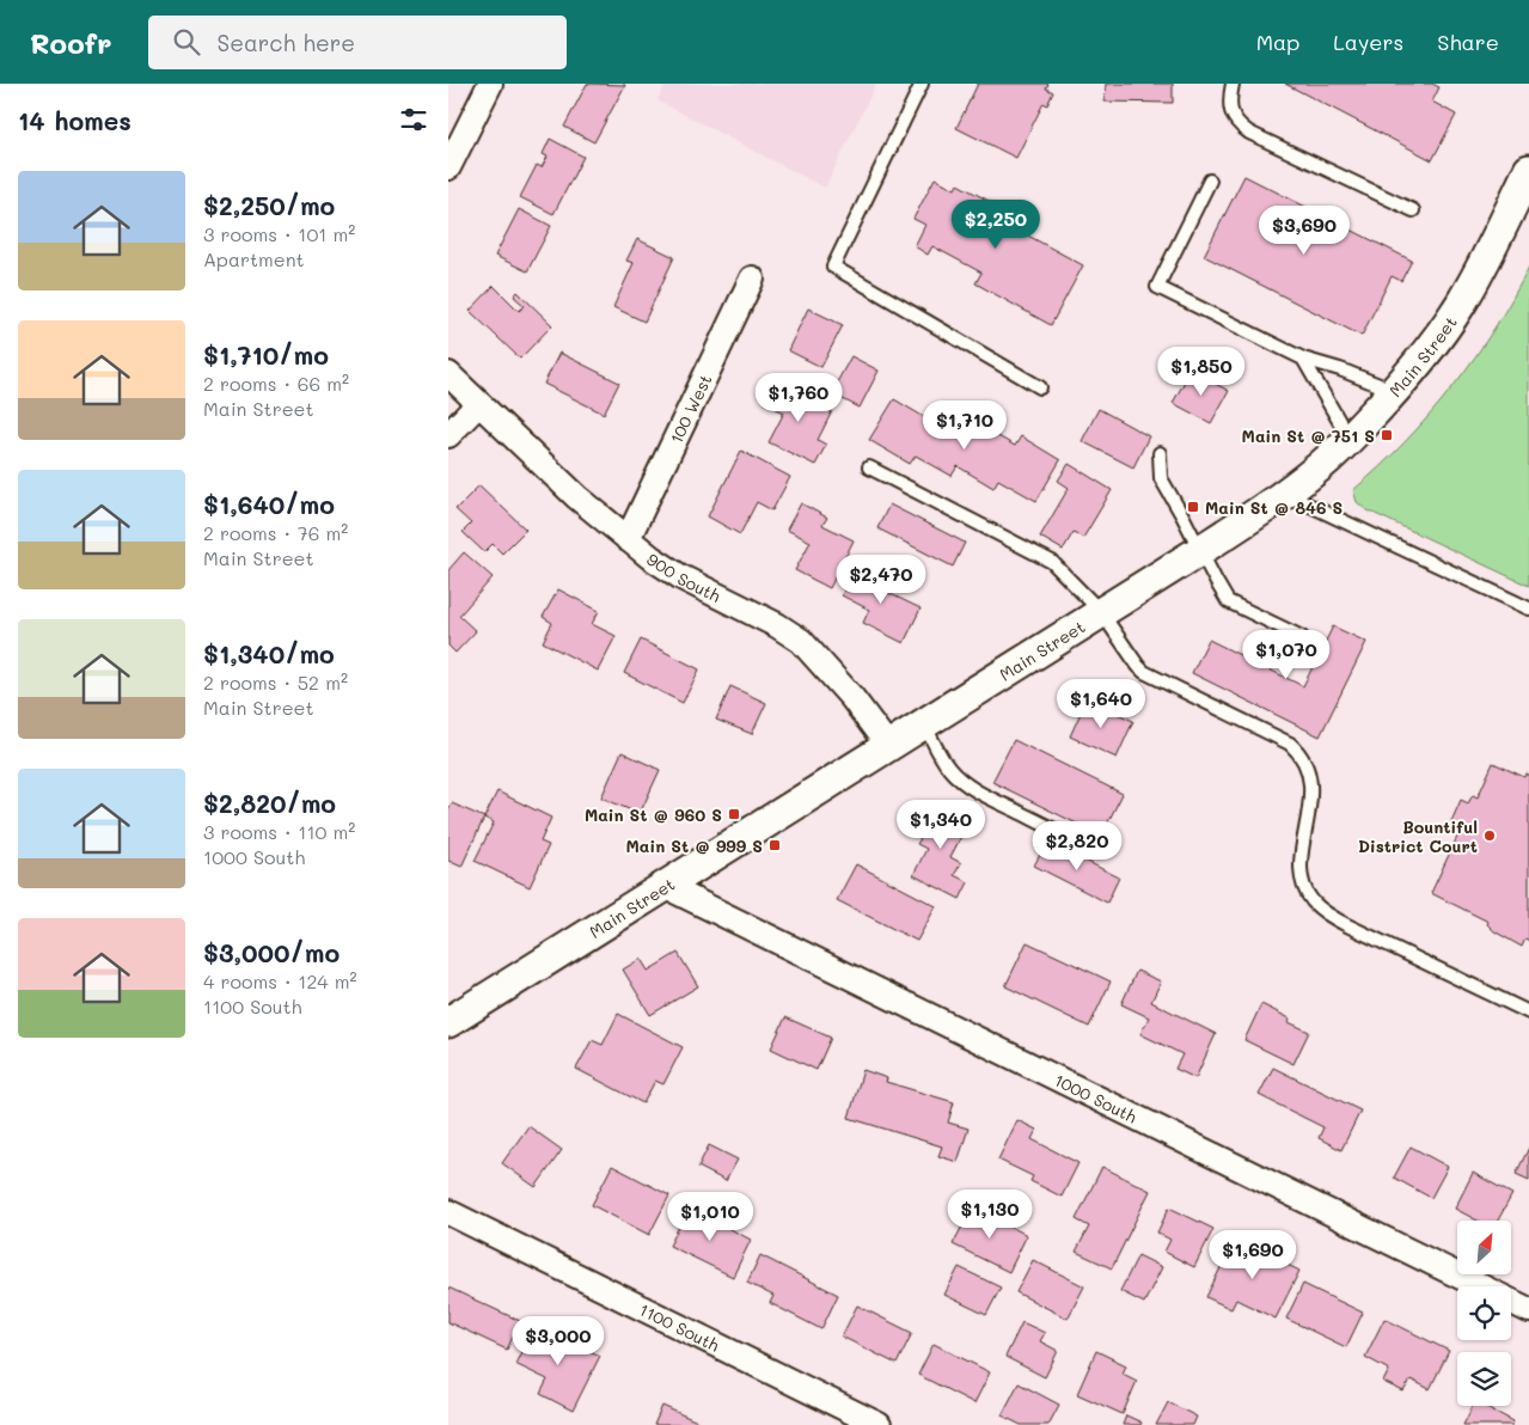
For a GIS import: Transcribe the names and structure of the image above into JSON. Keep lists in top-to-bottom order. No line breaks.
{"streets":{"street":["Main Street","100 West","900 South","1000 South","1100 South"]},"crossings":[["Main Street","900 South"],["Main Street","1000 South"],["100 West","900 South"]],"places":{"transit":["Main St @ 751 S","Main St @ 846 S","Main St @ 960 S","Main St @ 999 S"],"other":["Bountiful District Court"]},"north":"top right","page":{"header":"Roofr","search":"Search here","nav":["Map","Layers","Share"],"heading":"14 homes","list":[{"name":"$2,250/mo","note":"3 rooms · 101 m² · Apartment"},{"name":"$1,710/mo","note":"2 rooms · 66 m² · Main Street"},{"name":"$1,640/mo","note":"2 rooms · 76 m² · Main Street"},{"name":"$1,340/mo","note":"2 rooms · 52 m² · Main Street"},{"name":"$2,820/mo","note":"3 rooms · 110 m² · 1000 South"},{"name":"$3,000/mo","note":"4 rooms · 124 m² · 1100 South"}],"price":["$2,250","$3,690","$1,850","$1,760","$1,710","$2,470","$1,070","$1,640","$1,340","$2,820","$1,130","$1,010","$1,690","$3,000"]}}
